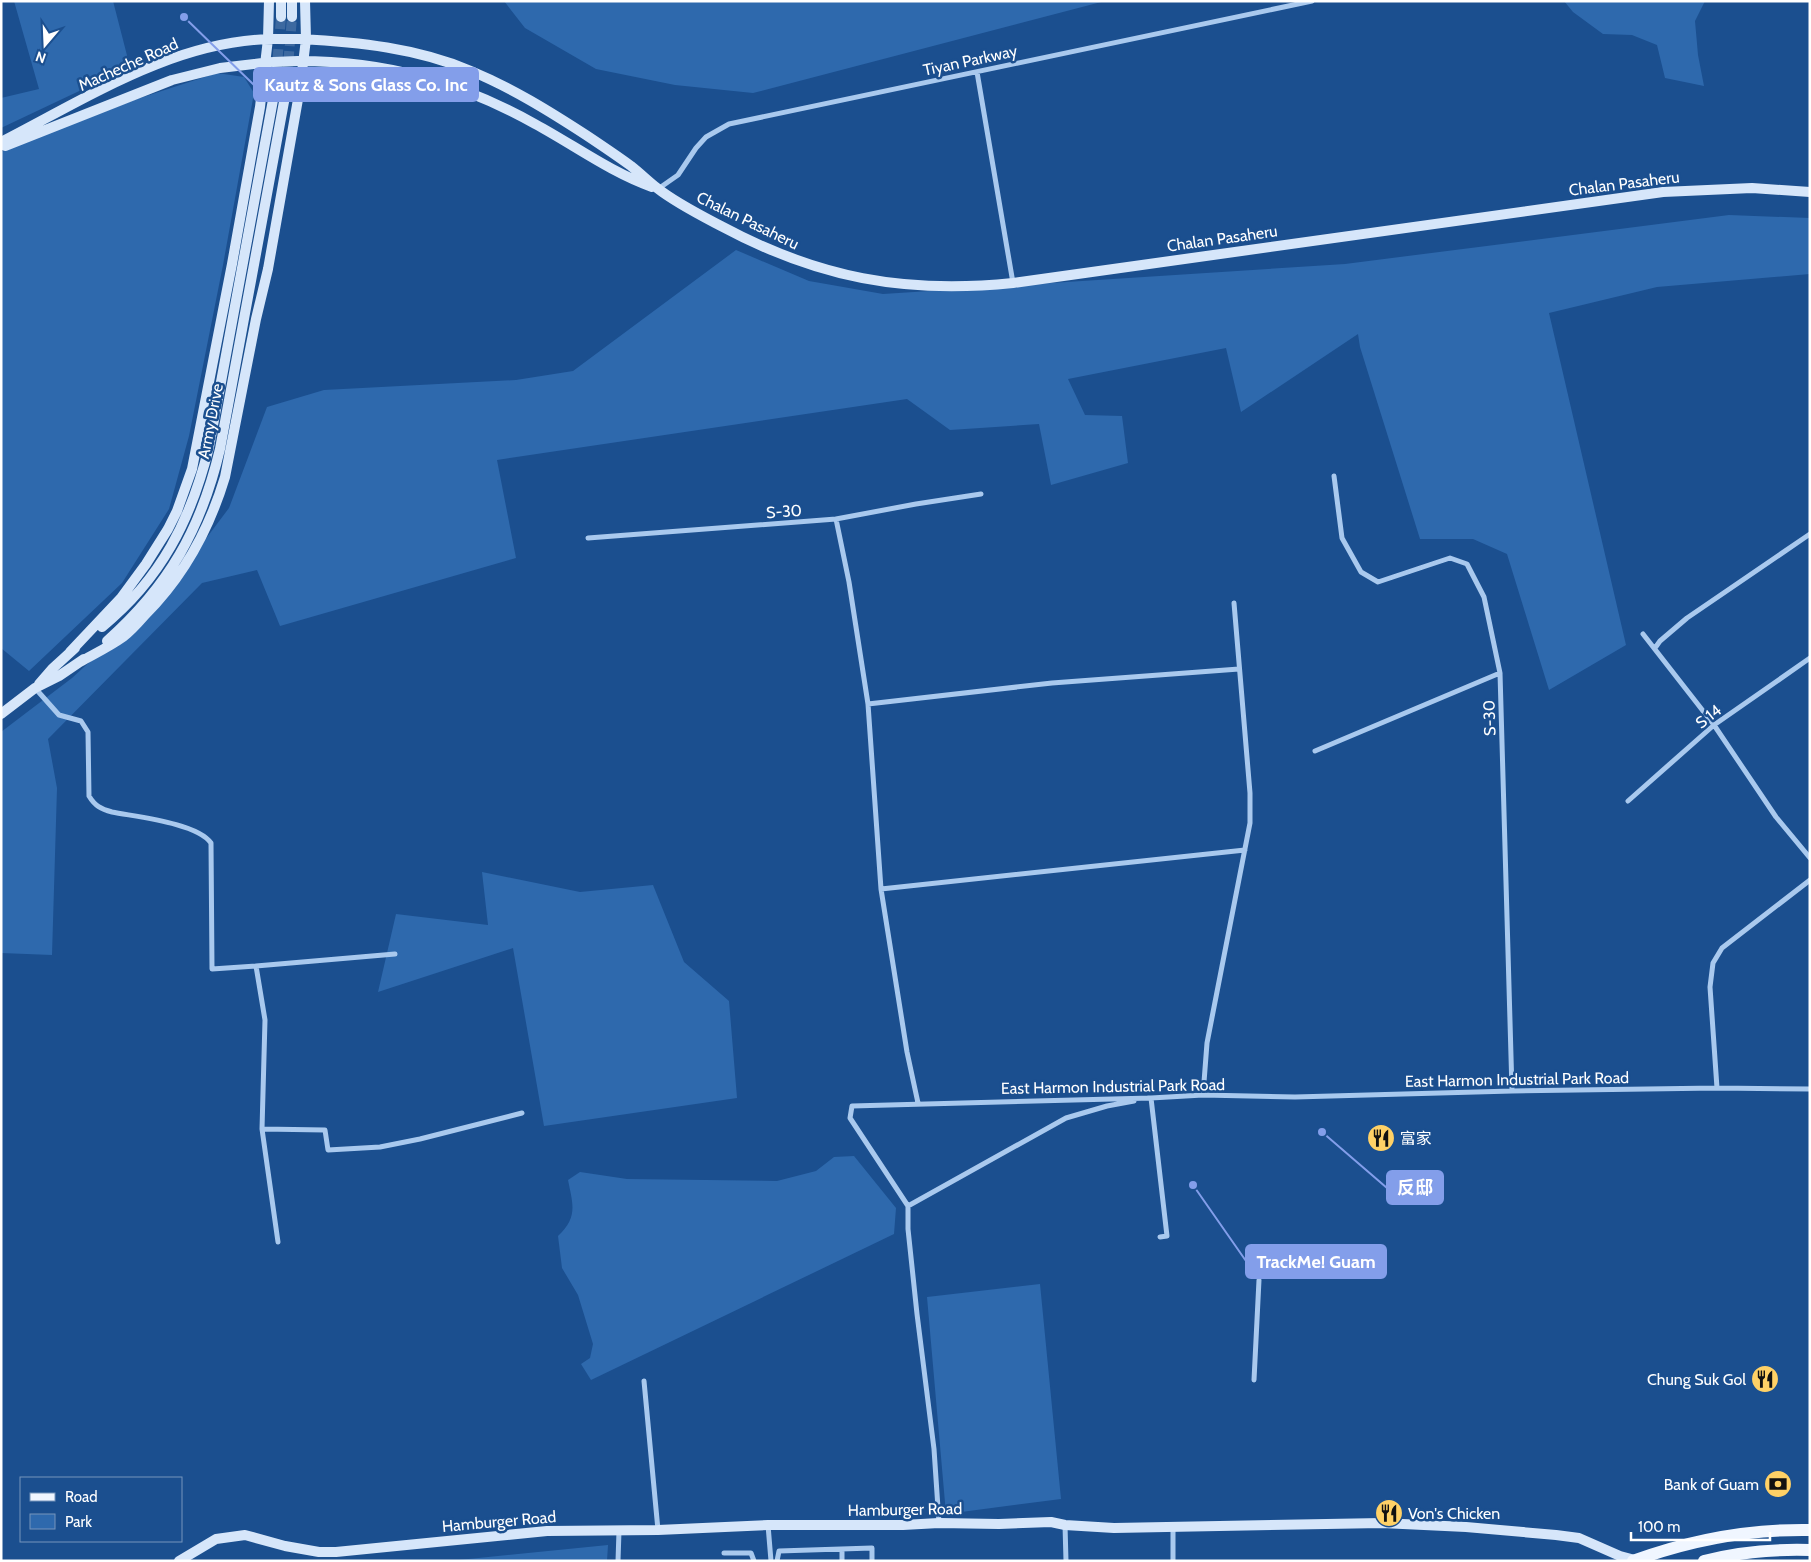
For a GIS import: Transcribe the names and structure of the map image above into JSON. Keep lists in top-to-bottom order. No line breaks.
{"streets":{"main road":["Macheche Road","Chalan Pasaheru","Army Drive","Hamburger Road"],"street":["Tiyan Parkway","S-30","S 14","East Harmon Industrial Park Road"]},"crossings":[["Tiyan Parkway","Chalan Pasaheru"],["Macheche Road","Chalan Pasaheru"],["S-30","East Harmon Industrial Park Road"]],"places":{"other":["Kautz & Sons Glass Co. Inc","反邸","TrackMe! Guam"],"restaurant":["富家","Chung Suk Gol","Von's Chicken"],"bank":["Bank of Guam"]},"legend":["Road","Park"],"scale_bar":"100 m","north":"bottom"}
